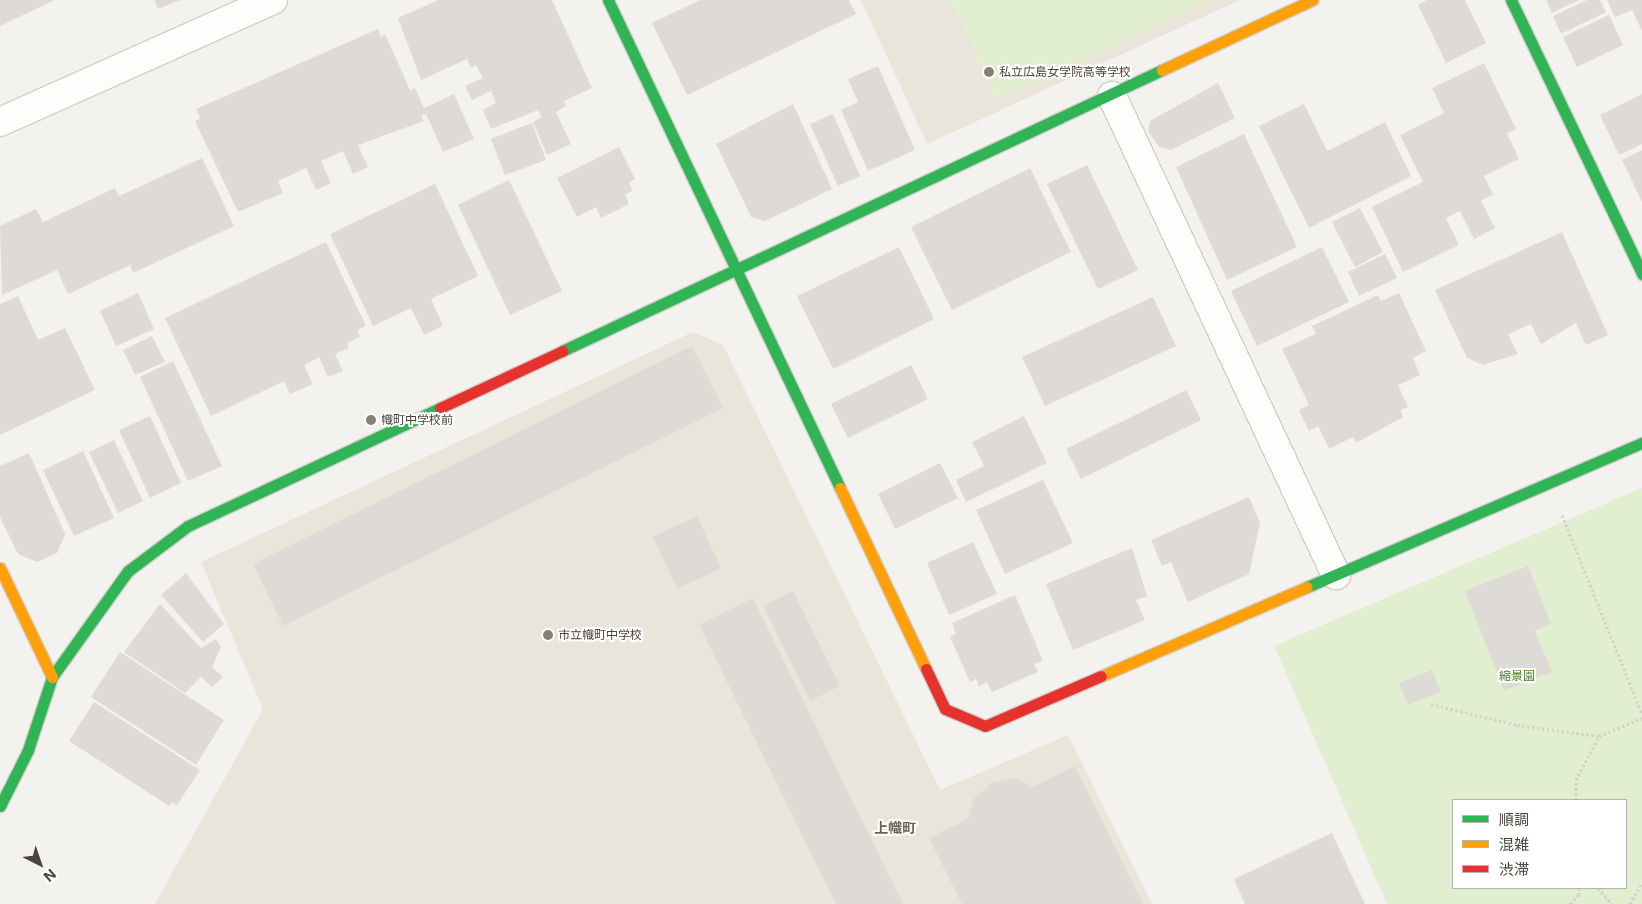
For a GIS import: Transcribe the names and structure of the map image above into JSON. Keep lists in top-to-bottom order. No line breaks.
{"districts":["上幟町"],"parks":["縮景園"],"places":["私立広島女学院高等学校","幟町中学校前","市立幟町中学校"],"legend":["順調","混雑","渋滞"],"north":"bottom right"}
